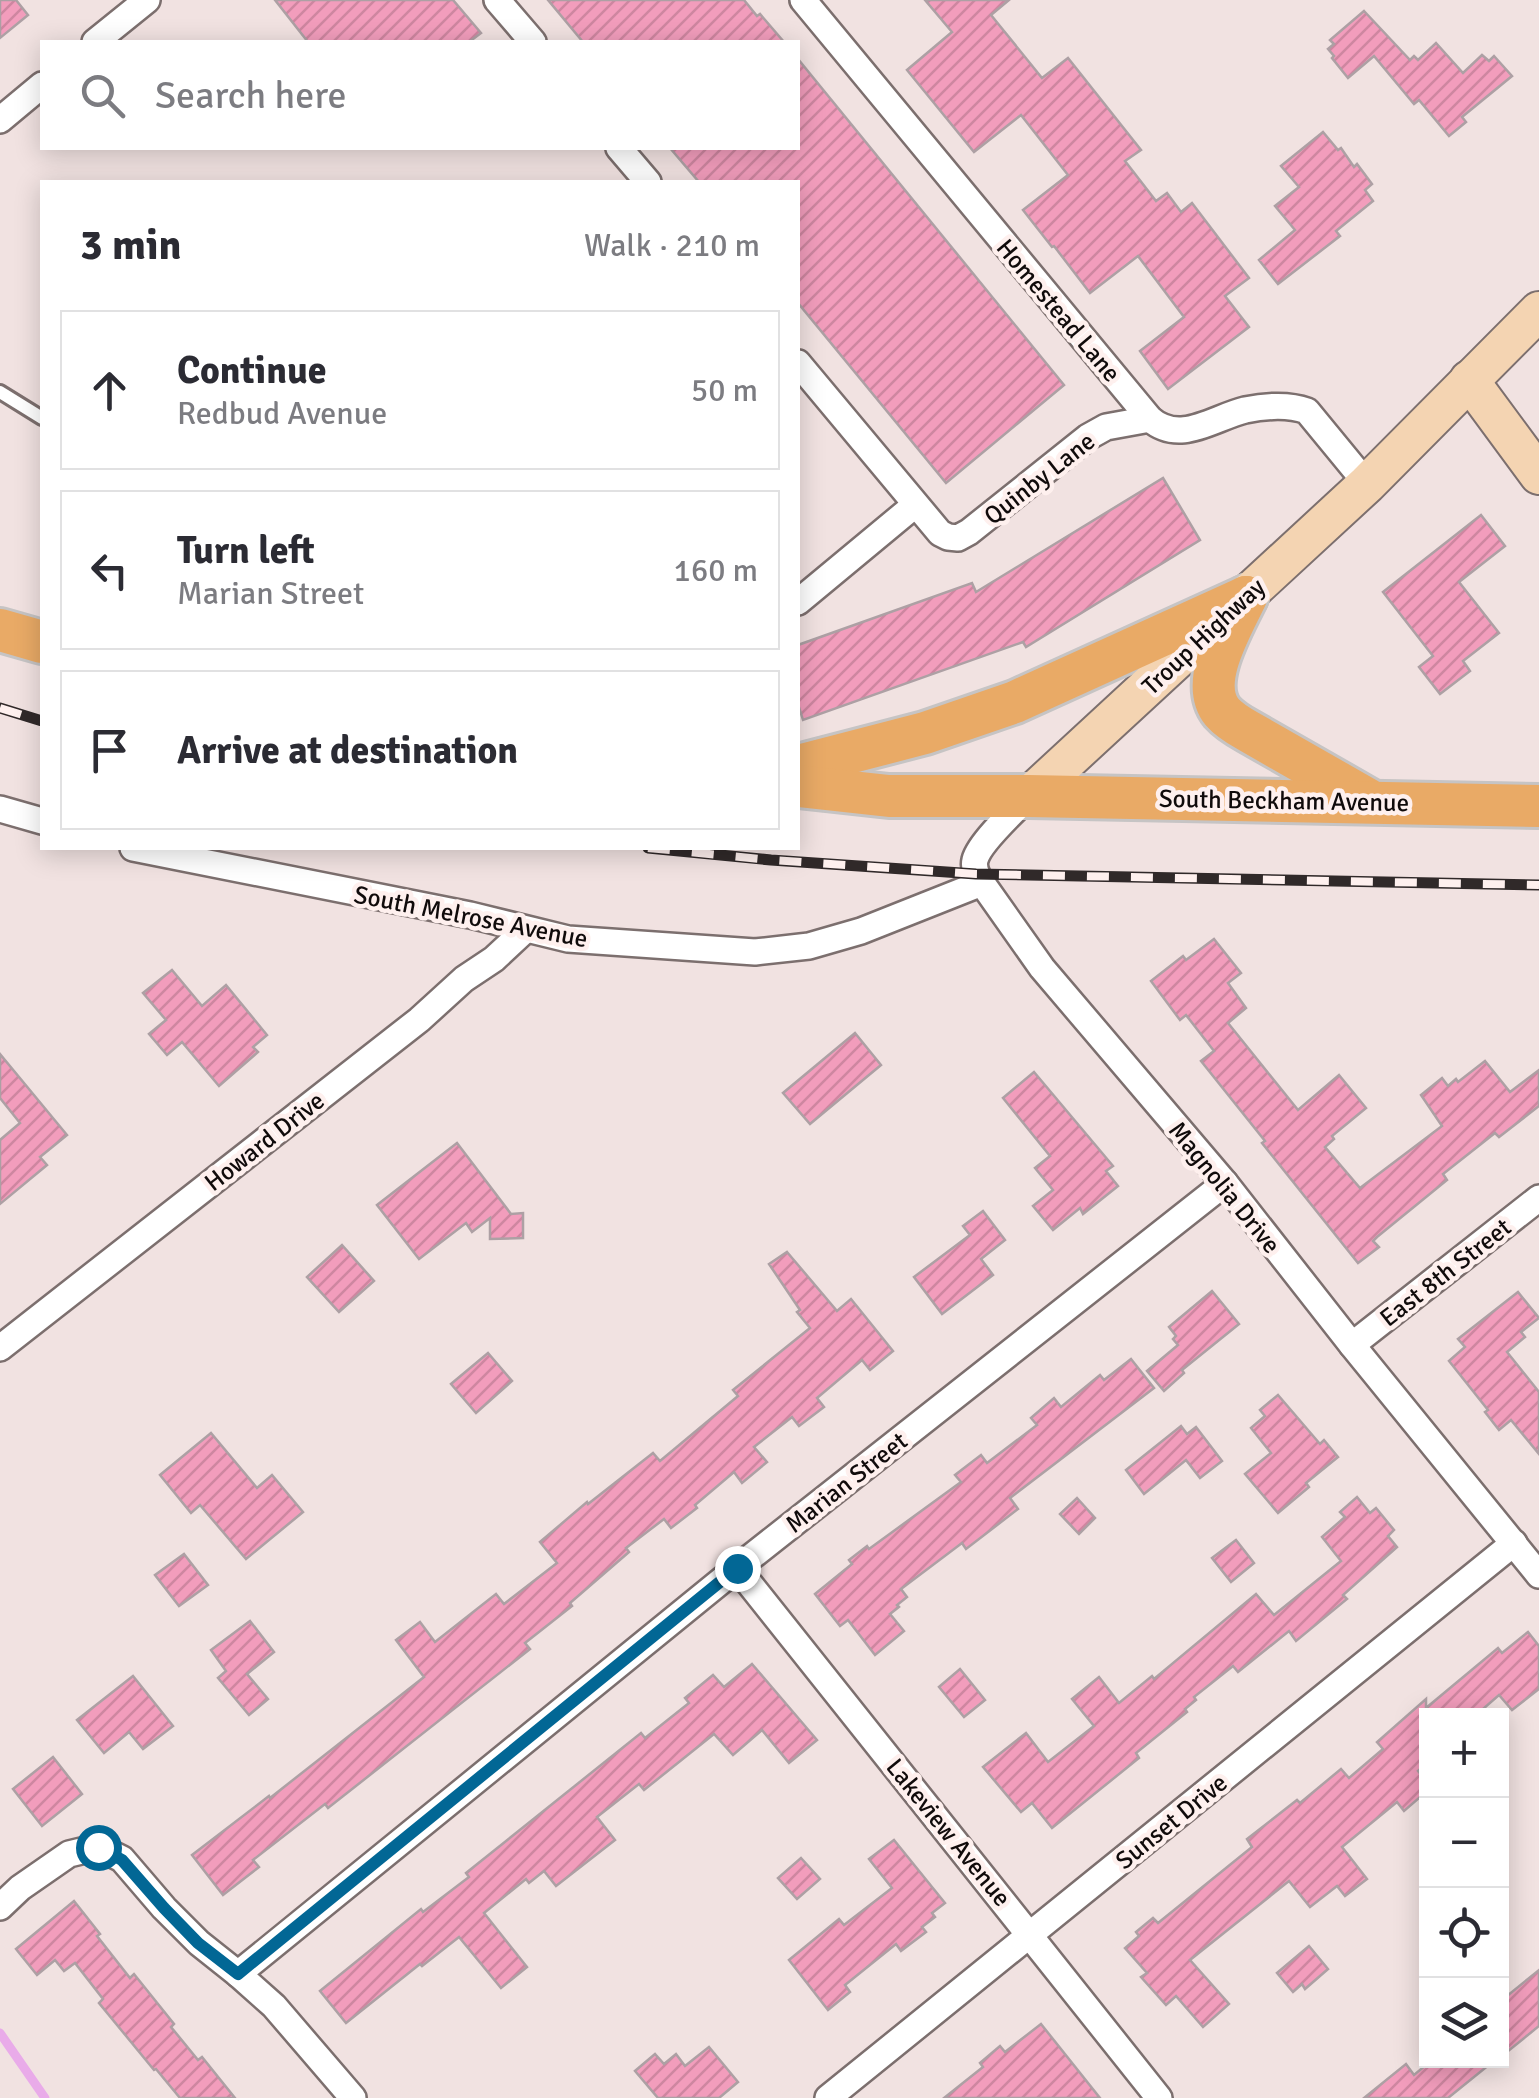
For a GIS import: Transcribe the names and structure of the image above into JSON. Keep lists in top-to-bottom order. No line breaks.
{"streets":{"main road":["Troup Highway","South Beckham Avenue"],"street":["Homestead Lane","Quinby Lane","South Melrose Avenue","Howard Drive","Magnolia Drive","East 8th Street","Marian Street","Sunset Drive","Lakeview Avenue"]},"crossings":[["Homestead Lane","Quinby Lane"],["Troup Highway","South Beckham Avenue"],["South Melrose Avenue","Howard Drive"],["South Melrose Avenue","Magnolia Drive"],["Magnolia Drive","East 8th Street"],["Magnolia Drive","Marian Street"],["Magnolia Drive","Sunset Drive"],["Marian Street","Lakeview Avenue"],["Sunset Drive","Lakeview Avenue"]],"page":{"search":"Search here","heading":["3 min","Walk · 210 m"],"list":[["Continue","Redbud Avenue","50 m"],["Turn left","Marian Street","160 m"],"Arrive at destination"],"map_buttons":["+","−"]}}
